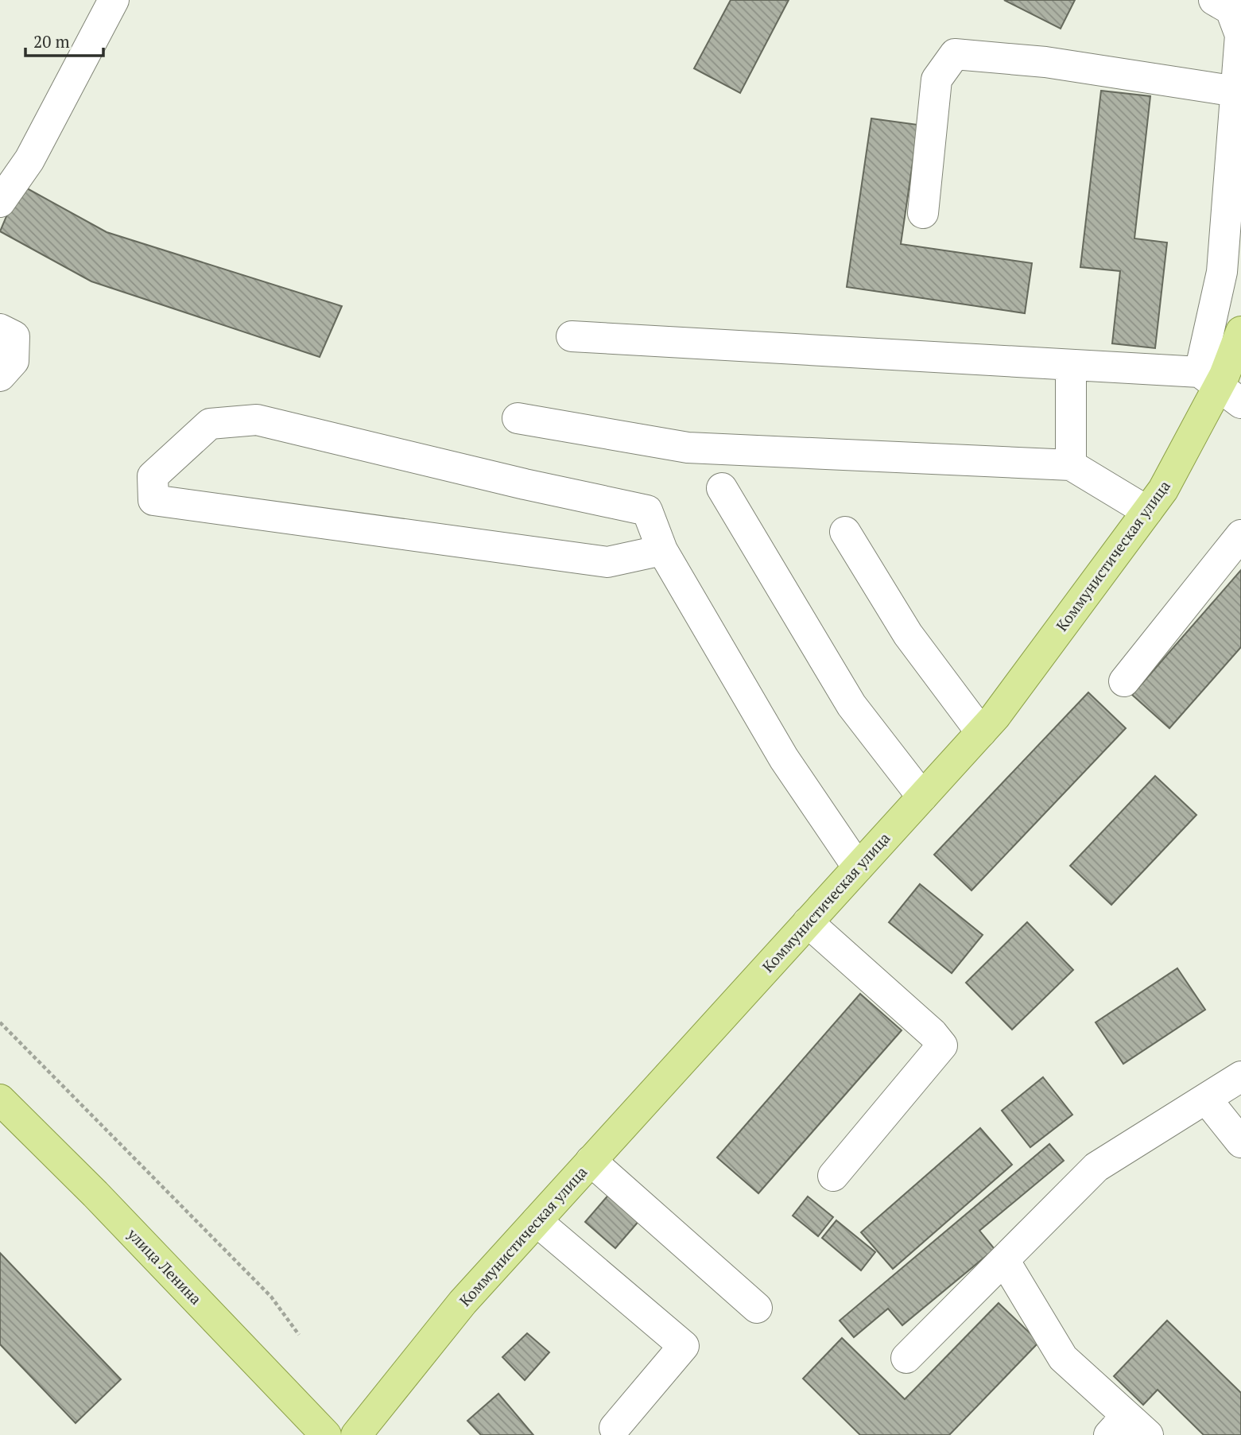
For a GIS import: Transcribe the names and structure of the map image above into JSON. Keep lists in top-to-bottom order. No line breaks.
{"streets":{"main road":["Коммунистическая улица","улица Ленина"]},"scale_bar":"20 m"}
